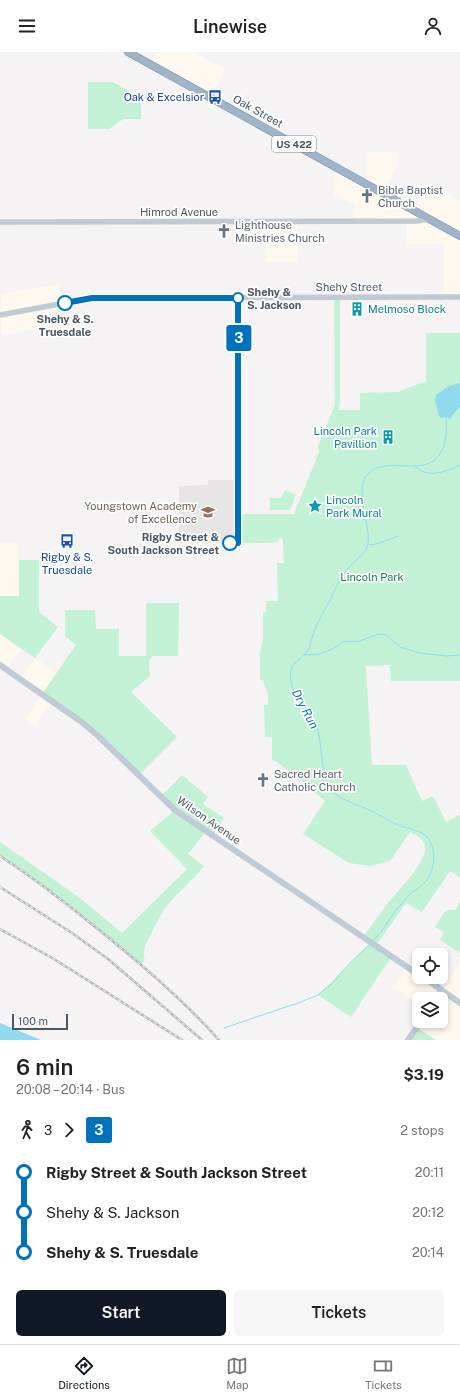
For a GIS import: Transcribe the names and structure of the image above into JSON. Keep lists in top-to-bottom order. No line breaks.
{"streets":{"highway":["Oak Street","US 422"],"main road":["Wilson Avenue"],"street":["Himrod Avenue","Shehy Street"]},"crossings":[["Oak Street","Himrod Avenue"]],"water":["Dry Run"],"parks":["Lincoln Park"],"places":{"bus stop":["Oak & Excelsior","Rigby & S. Truesdale"],"church":["Bible Baptist Church","Lighthouse Ministries Church","Sacred Heart Catholic Church"],"other":["Shehy & S. Jackson","Shehy & S. Truesdale","Rigby Street & South Jackson Street"],"building":["Melmoso Block","Lincoln Park Pavillion"],"place":["Lincoln Park Mural"],"school or university":["Youngstown Academy of Excellence"]},"lines":["bus line 3"],"scale_bar":"100 m","page":{"header":"Linewise","on_map":"3","scale":"100 m","heading":["6 min","20:08 – 20:14 · Bus","$3.19"],"legs":["3","3","2 stops"],"list":[{"name":"Rigby Street & South Jackson Street","value":"20:11"},{"name":"Shehy & S. Jackson","value":"20:12"},{"name":"Shehy & S. Truesdale","value":"20:14"}],"buttons":["Start","Tickets"],"tabs":["Directions","Map","Tickets"]}}
